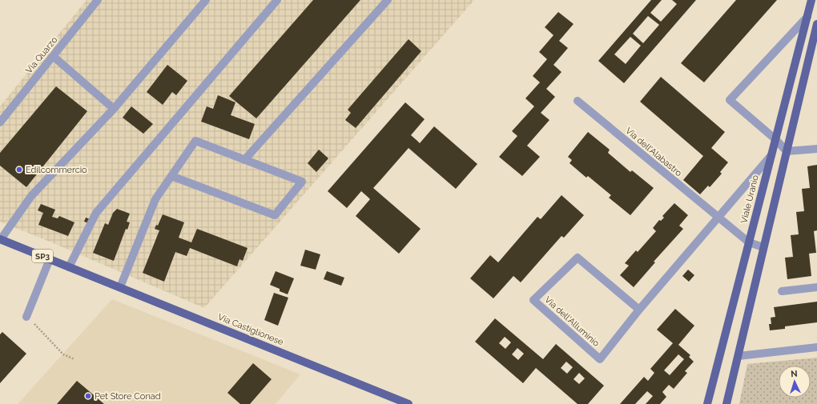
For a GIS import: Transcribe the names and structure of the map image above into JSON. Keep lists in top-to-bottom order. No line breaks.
{"streets":{"main road":["Viale Uranio","SP3","Via Castiglionese"],"street":["Via Quarzo","Via dell'Alabastro","Via dell'Alluminio"]},"crossings":[["Via dell'Alabastro","Viale Uranio"],["Via dell'Alabastro","Via dell'Alluminio"],["Viale Uranio","Via dell'Alluminio"],["SP3","Via Castiglionese"]],"places":["Edilcommercio","Pet Store Conad"],"north":"top"}
